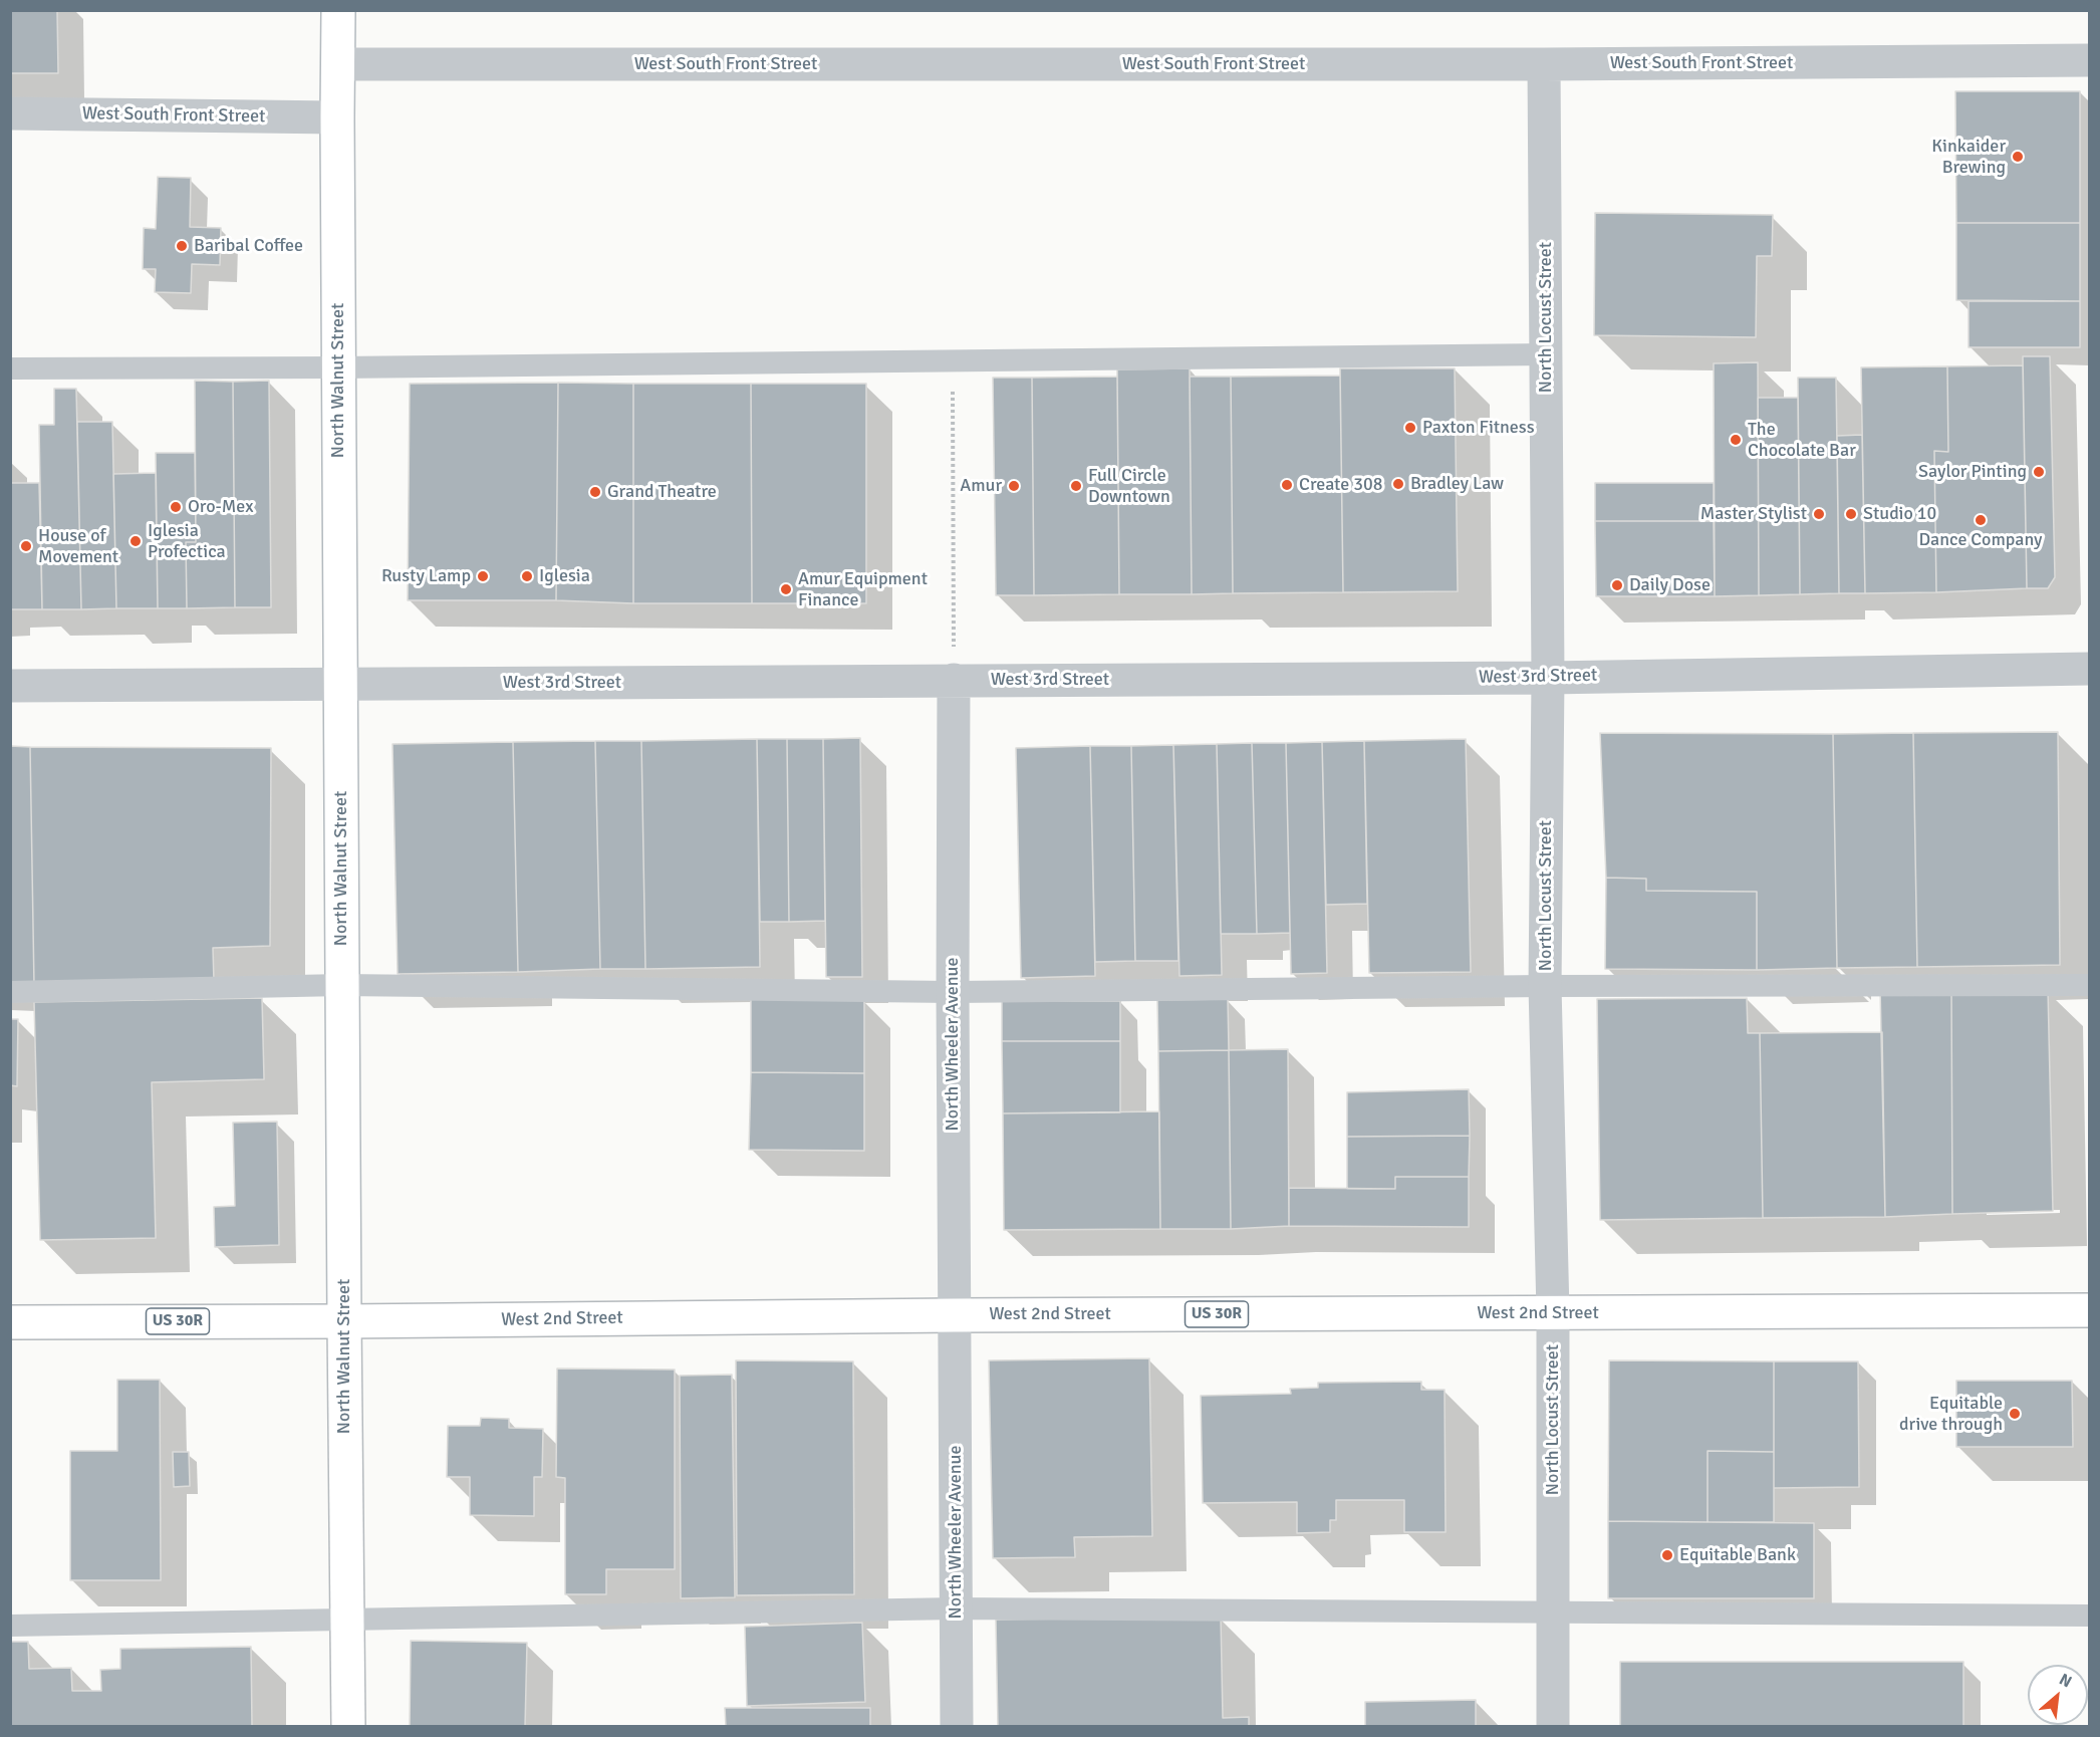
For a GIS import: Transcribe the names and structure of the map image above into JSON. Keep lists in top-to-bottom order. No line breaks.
{"streets":{"main road":["North Walnut Street","West 2nd Street","US 30R"],"street":["West South Front Street","North Locust Street","West 3rd Street","North Wheeler Avenue"]},"crossings":[["West South Front Street","North Locust Street"],["West South Front Street","North Walnut Street"],["North Locust Street","West 3rd Street"],["North Locust Street","West 2nd Street"],["North Walnut Street","West 3rd Street"],["North Walnut Street","West 2nd Street"],["West 3rd Street","North Wheeler Avenue"],["North Wheeler Avenue","West 2nd Street"]],"places":["Kinkaider Brewing","Baribal Coffee","Paxton Fitness","The Chocolate Bar","Saylor Pinting","Bradley Law","Create 308","Amur","Full Circle Downtown","Grand Theatre","Oro-Mex","Master Stylist","Studio 10","Dance Company","Iglesia Profectica","House of Movement","Rusty Lamp","Iglesia","Daily Dose","Amur Equipment Finance","Equitable drive through","Equitable Bank"],"north":"top right"}
